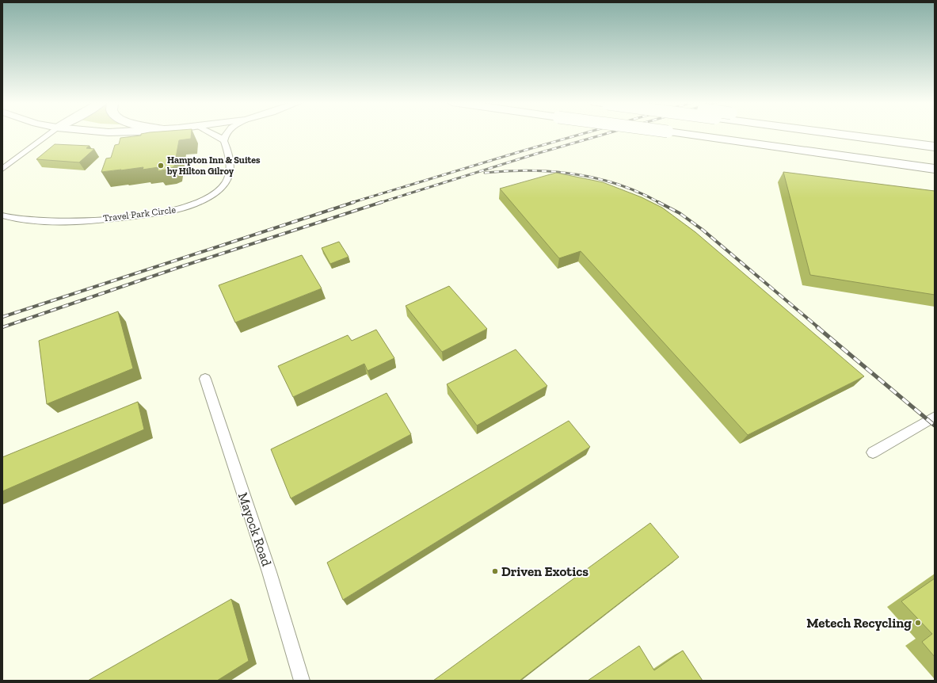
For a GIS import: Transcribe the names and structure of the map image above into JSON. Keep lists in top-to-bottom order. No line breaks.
{"streets":{"street":["Travel Park Circle","Mayock Road"]},"places":["Hampton Inn & Suites by Hilton Gilroy","Driven Exotics","Metech Recycling"]}
